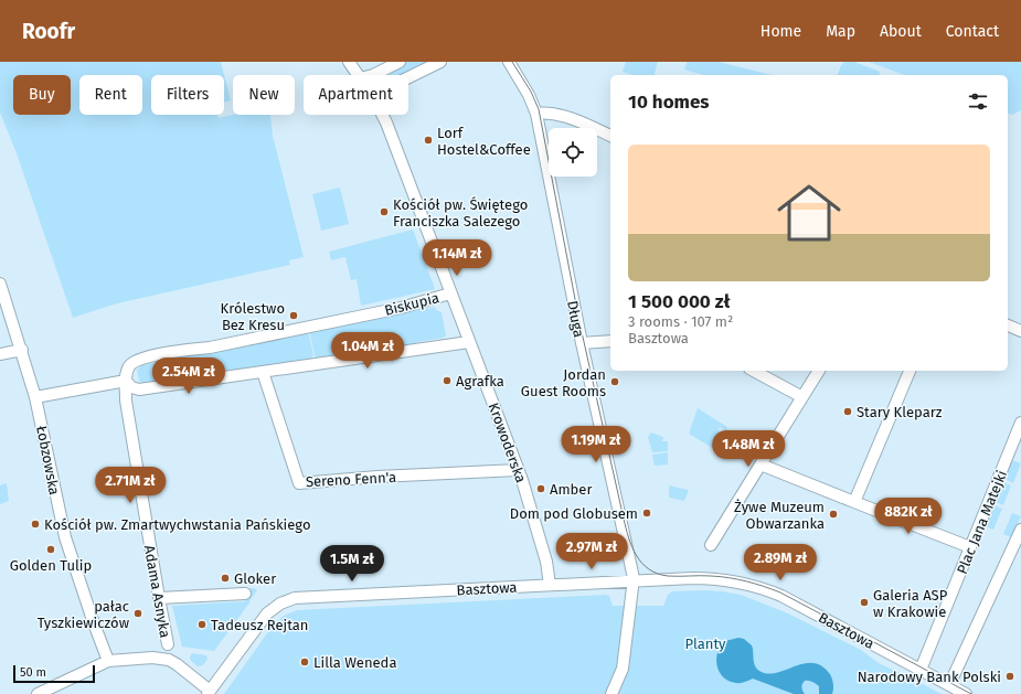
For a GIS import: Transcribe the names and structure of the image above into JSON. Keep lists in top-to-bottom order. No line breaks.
{"streets":{"street":["Biskupia","Długa","Krowoderska","Łobzowska","Sereno Fenn'a","Plac Jana Matejki","Basztowa","Adama Asnyka"]},"crossings":[["Biskupia","Krowoderska"],["Biskupia","Adama Asnyka"],["Długa","Basztowa"],["Krowoderska","Sereno Fenn'a"],["Krowoderska","Basztowa"],["Plac Jana Matejki","Basztowa"]],"parks":["Planty"],"places":["Lorf Hostel&Coffee","Kościół pw. Świętego Franciszka Salezego","Królestwo Bez Kresu","Agrafka","Jordan Guest Rooms","Stary Kleparz","Amber","Dom pod Globusem","Żywe Muzeum Obwarzanka","Kościół pw. Zmartwychwstania Pańskiego","Golden Tulip","Gloker","Galeria ASP w Krakowie","pałac Tyszkiewiczów","Tadeusz Rejtan","Lilla Weneda","Narodowy Bank Polski"],"scale_bar":"50 m","page":{"header":"Roofr","nav":["Home","Map","About","Contact"],"chip":["Buy","Rent","Filters","New","Apartment"],"heading":"10 homes","list":[{"name":"1 500 000 zł","note":"3 rooms · 107 m² · Basztowa"}],"price":["1.14M zł","1.04M zł","2.54M zł","1.19M zł","1.48M zł","2.71M zł","882K zł","2.97M zł","2.89M zł","1.5M zł"],"scale":"50 m"}}
